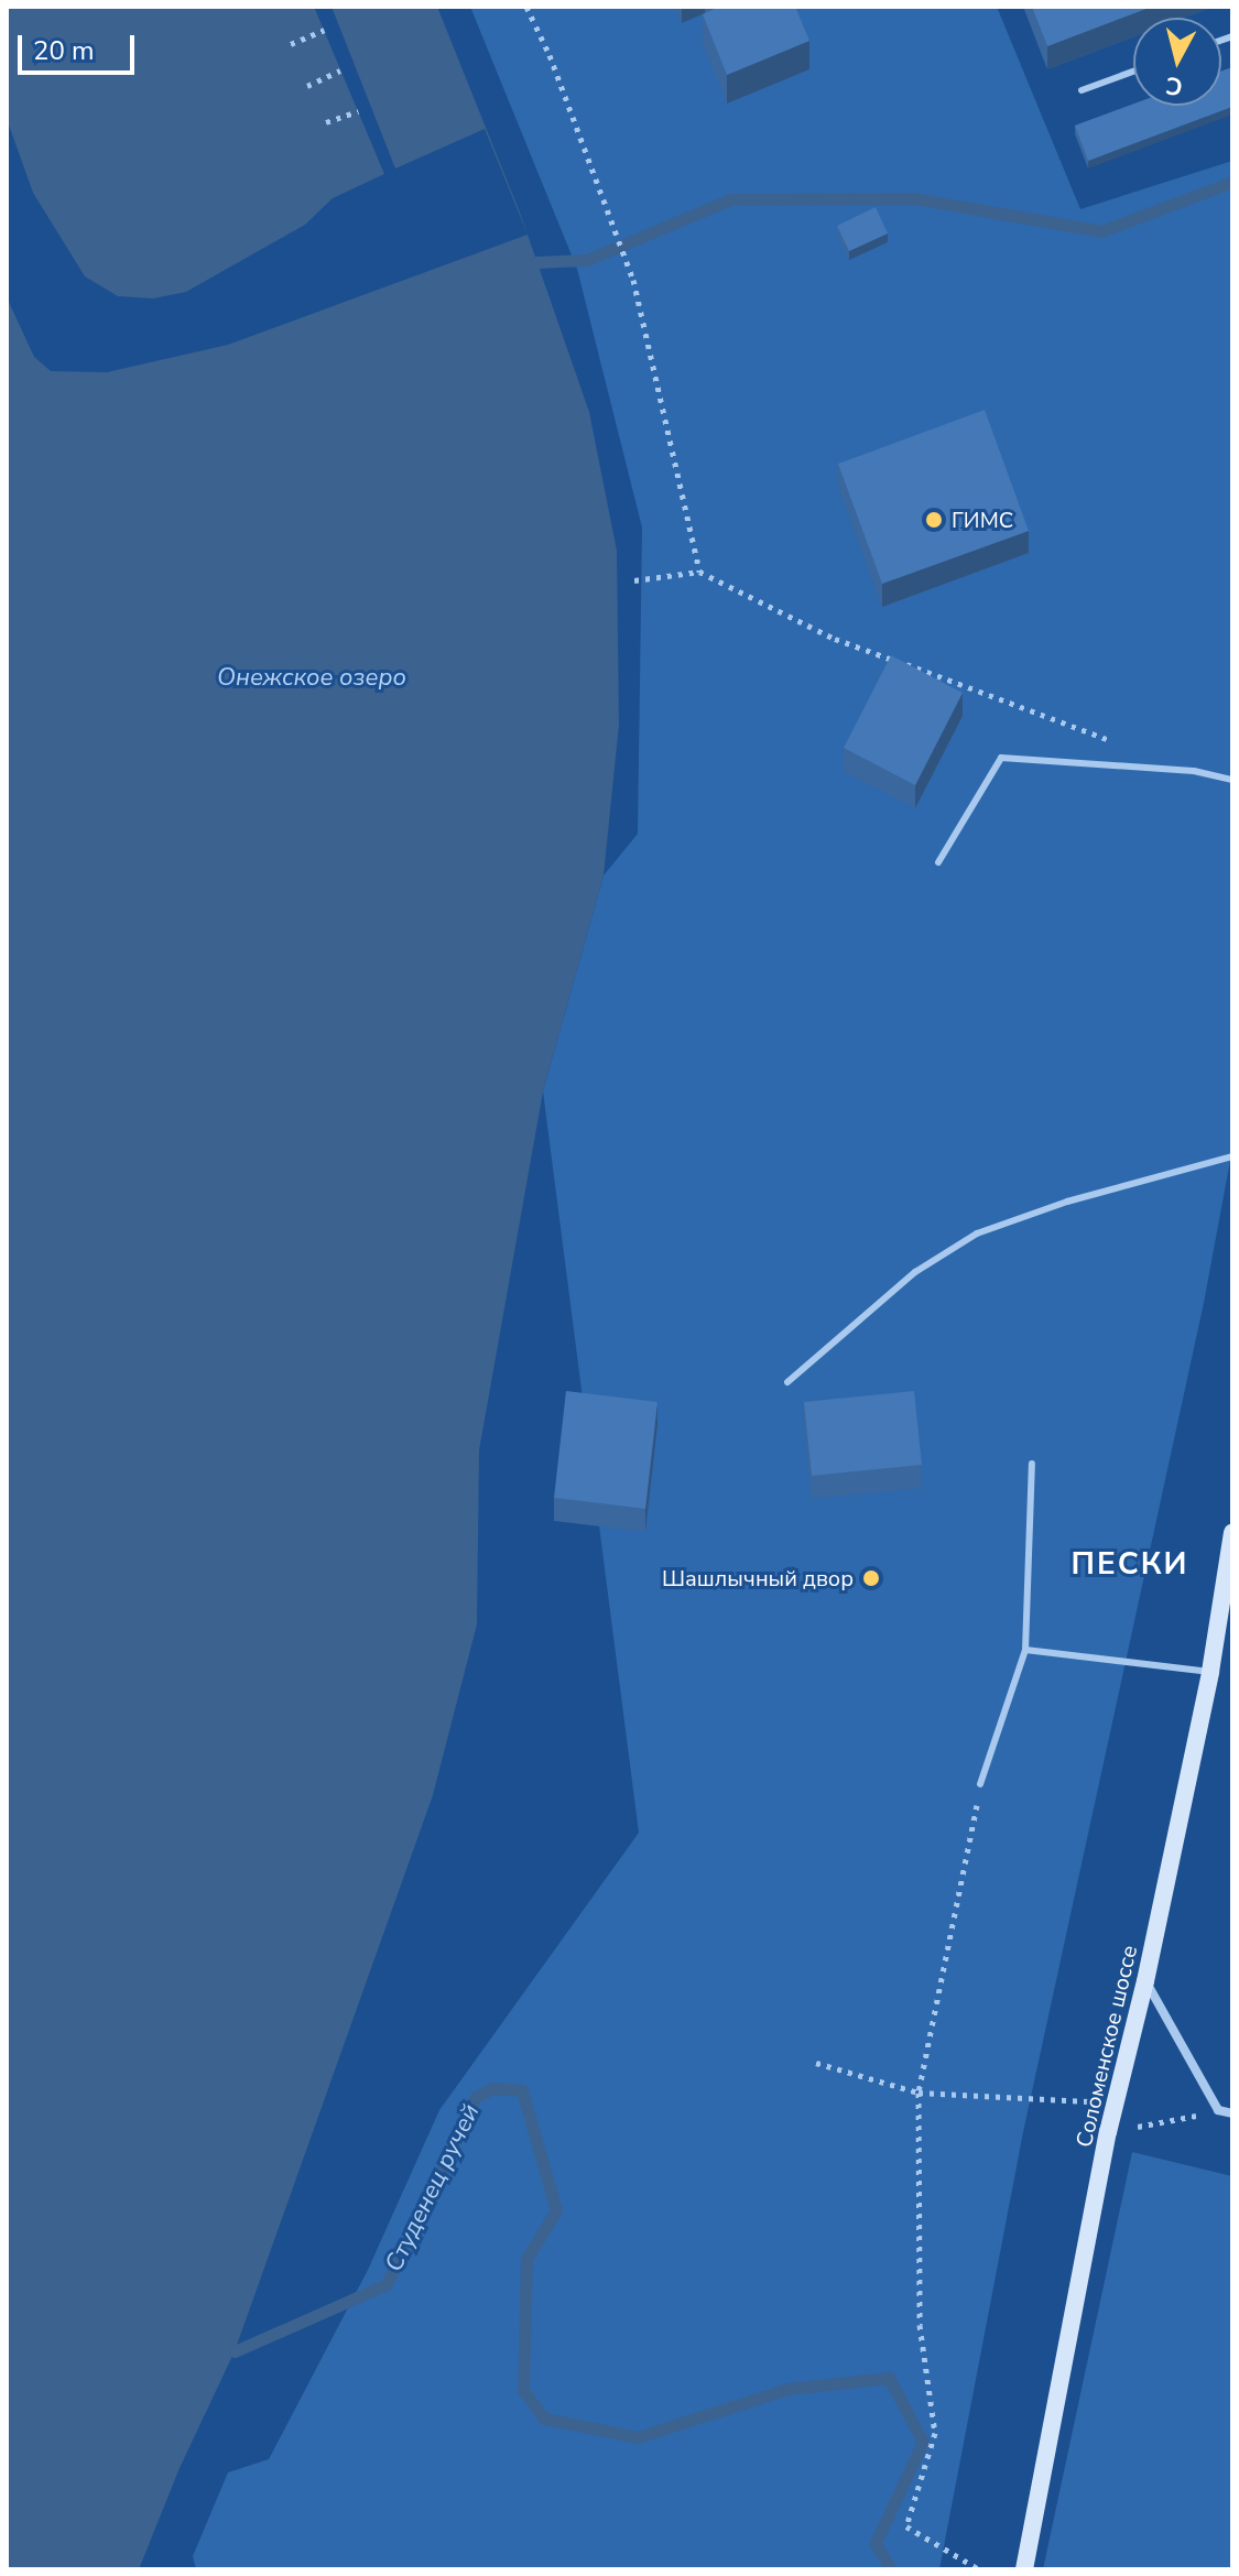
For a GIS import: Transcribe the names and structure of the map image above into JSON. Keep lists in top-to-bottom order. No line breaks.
{"streets":{"main road":["Соломенское шоссе"]},"districts":["ПЕСКИ"],"water":["Онежское озеро","Студенец ручей"],"places":["ГИМС","Шашлычный двор"],"scale_bar":"20 m","north":"bottom"}
